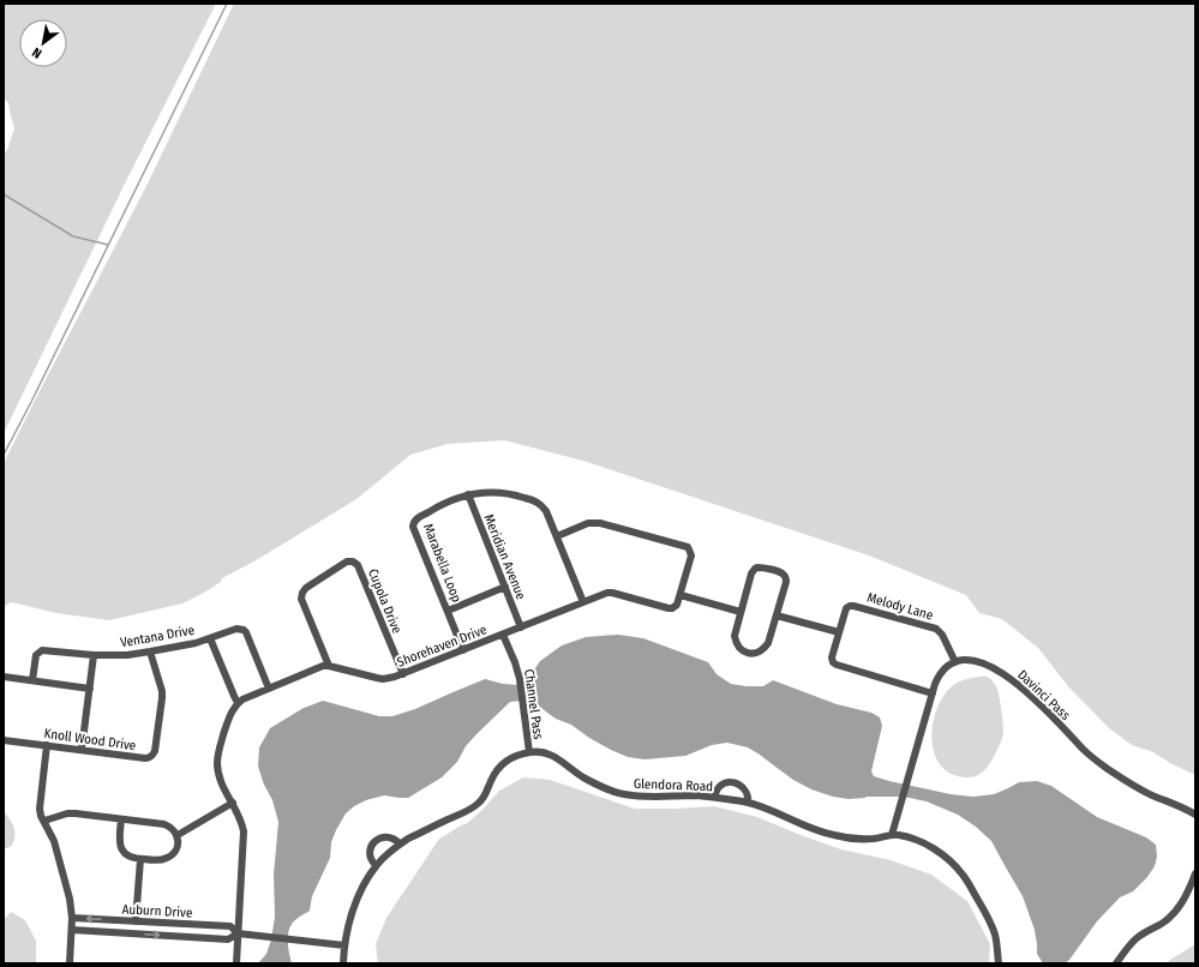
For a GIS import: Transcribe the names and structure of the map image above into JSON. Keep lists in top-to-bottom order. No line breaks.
{"streets":{"street":["Meridian Avenue","Marabella Loop","Cupola Drive","Melody Lane","Ventana Drive","Shorehaven Drive","Davinci Pass","Channel Pass","Knoll Wood Drive","Glendora Road","Auburn Drive"]},"crossings":[["Meridian Avenue","Marabella Loop"],["Meridian Avenue","Shorehaven Drive"],["Marabella Loop","Shorehaven Drive"],["Cupola Drive","Shorehaven Drive"],["Melody Lane","Davinci Pass"],["Ventana Drive","Knoll Wood Drive"],["Shorehaven Drive","Channel Pass"],["Channel Pass","Glendora Road"],["Glendora Road","Auburn Drive"]],"north":"bottom left"}
